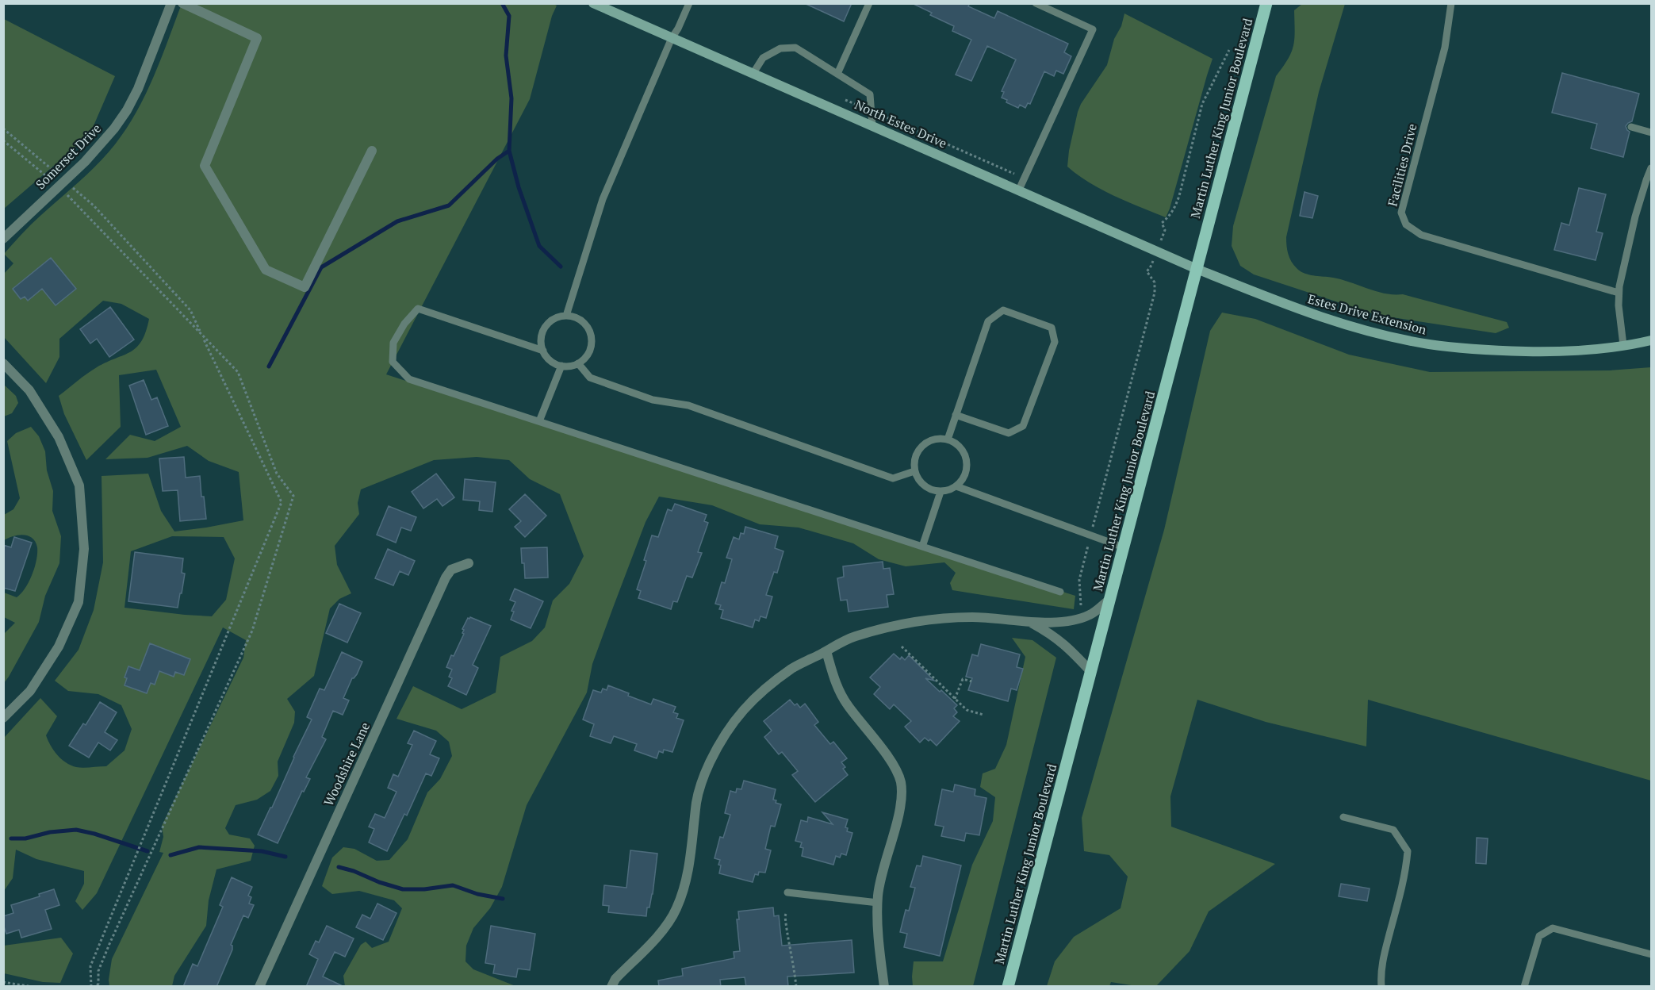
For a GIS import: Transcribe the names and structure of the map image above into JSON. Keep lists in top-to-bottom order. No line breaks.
{"streets":{"main road":["Martin Luther King Junior Boulevard","North Estes Drive","Estes Drive Extension"],"street":["Somerset Drive","Woodshire Lane"],"lane":["Facilities Drive"]},"crossings":[["Martin Luther King Junior Boulevard","North Estes Drive"],["Martin Luther King Junior Boulevard","Estes Drive Extension"],["North Estes Drive","Estes Drive Extension"]]}
